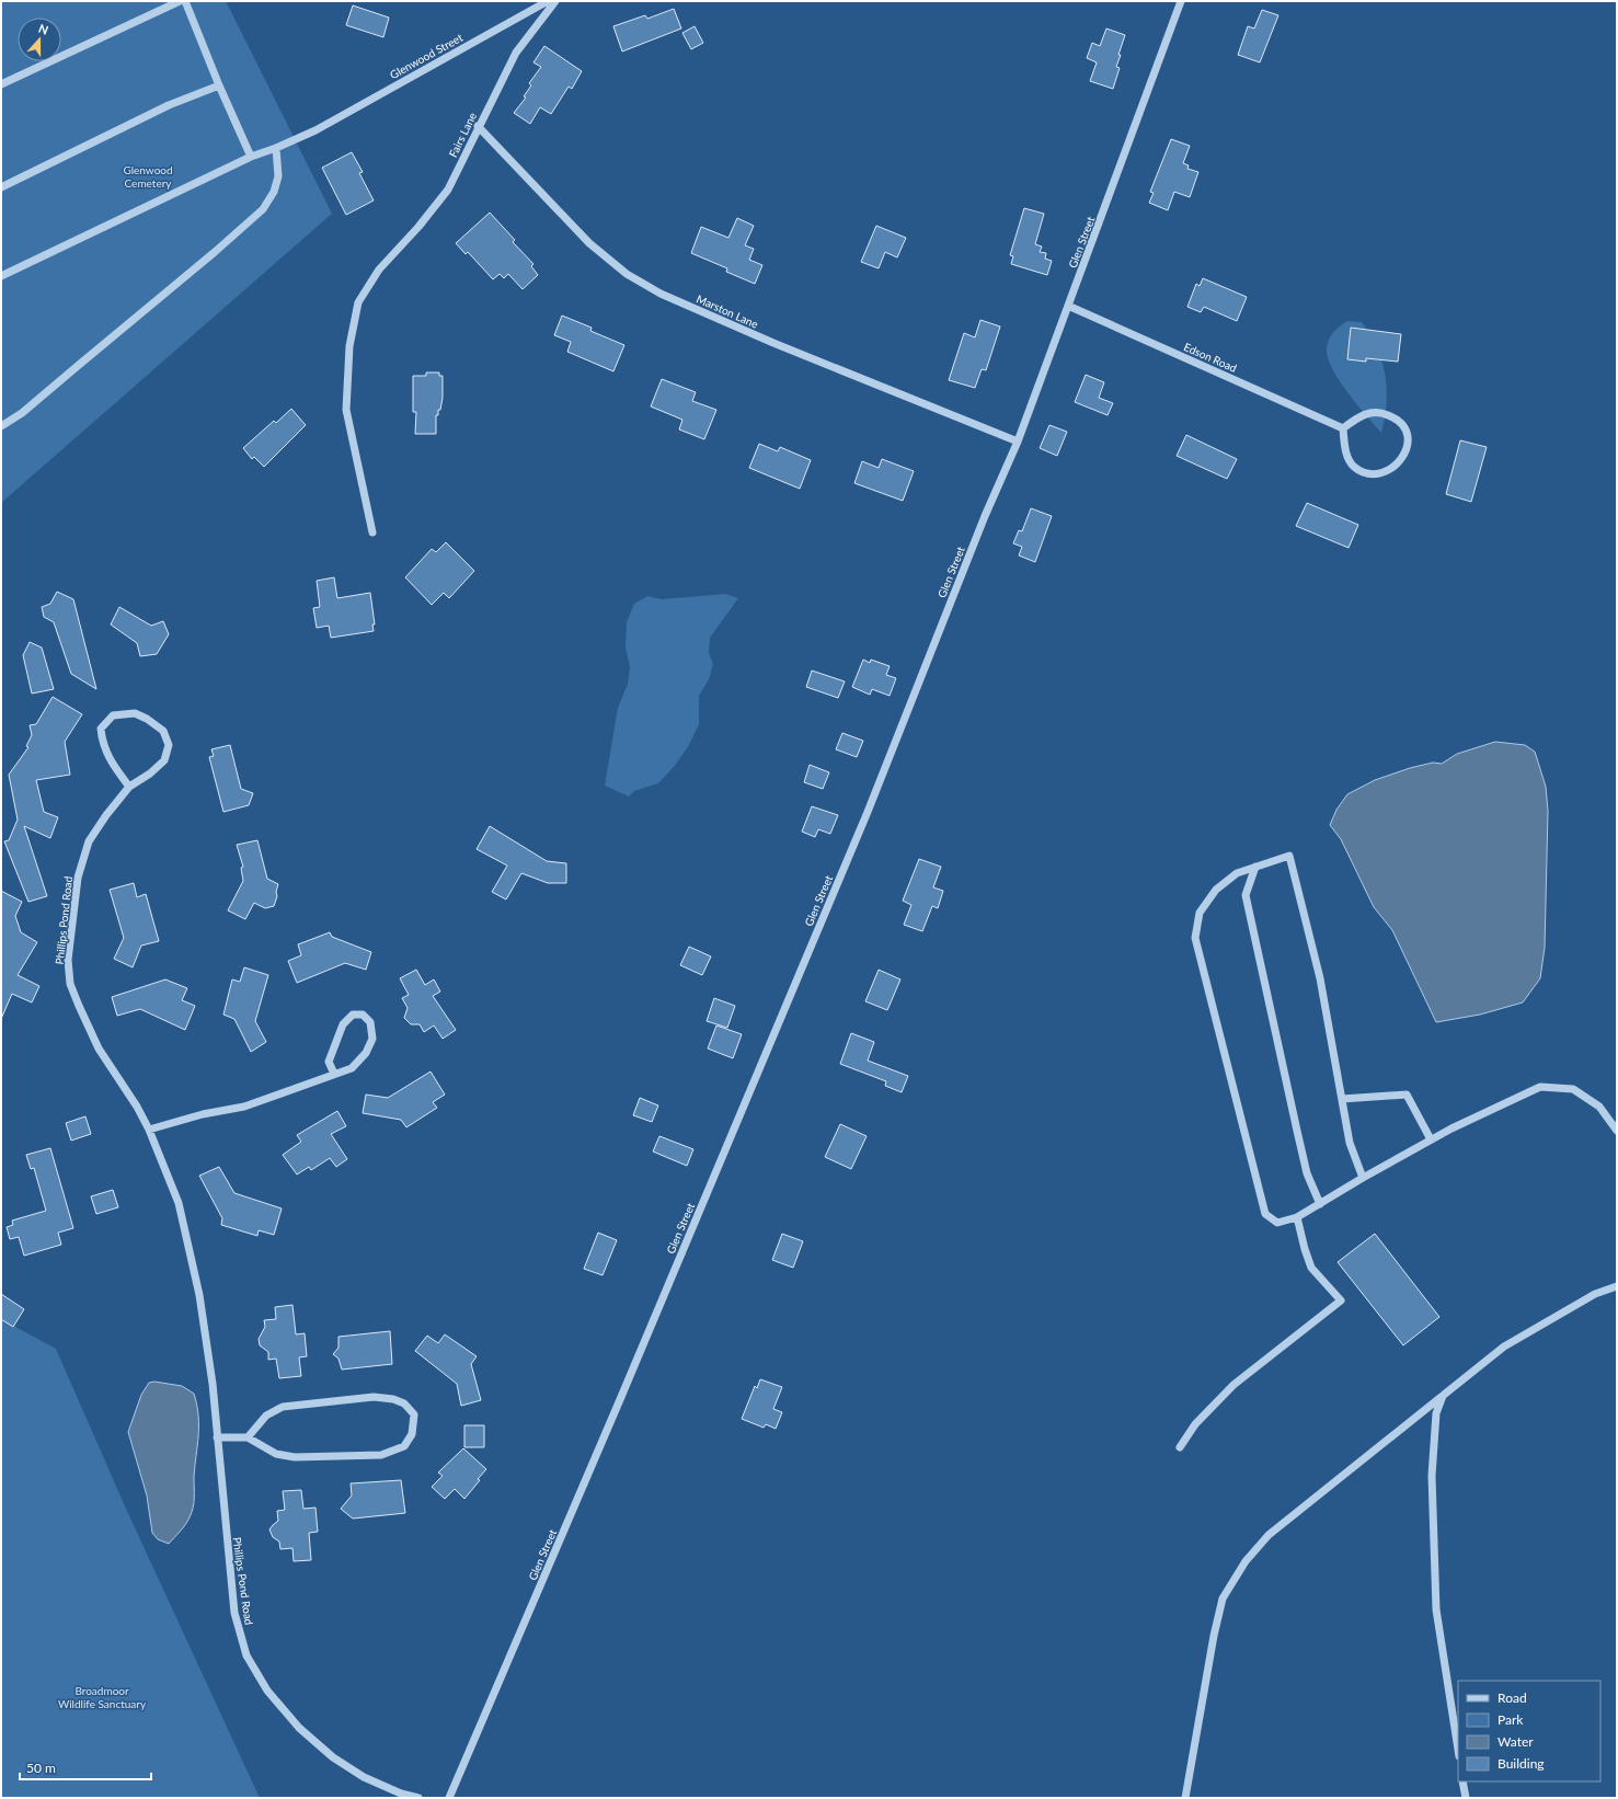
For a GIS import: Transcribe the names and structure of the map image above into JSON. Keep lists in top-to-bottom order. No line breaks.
{"streets":{"street":["Glenwood Street","Fairs Lane","Glen Street","Marston Lane","Edson Road","Phillips Pond Road"]},"crossings":[["Fairs Lane","Marston Lane"],["Glen Street","Marston Lane"],["Glen Street","Edson Road"]],"parks":["Glenwood Cemetery","Broadmoor Wildlife Sanctuary"],"legend":["Road","Park","Water","Building"],"scale_bar":"50 m","north":"top"}
